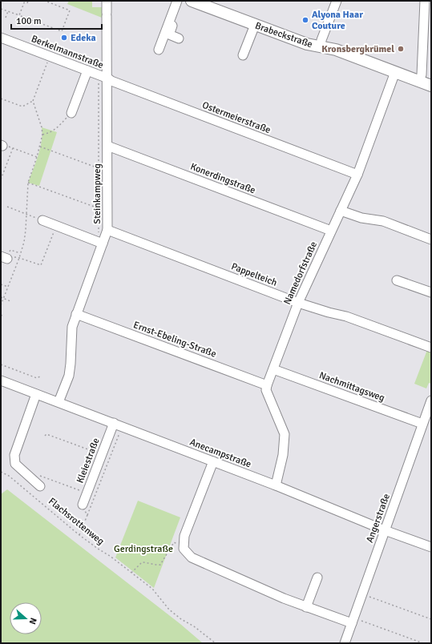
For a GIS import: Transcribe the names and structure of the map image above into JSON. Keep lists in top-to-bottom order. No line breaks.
{"streets":{"main road":["Brabeckstraße"],"street":["Berkelmannstraße","Ostermeierstraße","Konerdingstraße","Steinkampweg","Namedorfstraße","Pappelteich","Ernst-Ebeling-Straße","Nachmittagsweg","Anecampstraße","Kleiestraße","Angerstraße"],"path":["Flachsrottenweg"]},"crossings":[["Brabeckstraße","Namedorfstraße"],["Berkelmannstraße","Ostermeierstraße"],["Berkelmannstraße","Steinkampweg"],["Ostermeierstraße","Steinkampweg"],["Ostermeierstraße","Namedorfstraße"],["Konerdingstraße","Steinkampweg"],["Konerdingstraße","Namedorfstraße"],["Steinkampweg","Pappelteich"],["Steinkampweg","Ernst-Ebeling-Straße"],["Steinkampweg","Anecampstraße"],["Namedorfstraße","Pappelteich"],["Namedorfstraße","Ernst-Ebeling-Straße"],["Namedorfstraße","Nachmittagsweg"],["Nachmittagsweg","Angerstraße"],["Anecampstraße","Kleiestraße"],["Anecampstraße","Angerstraße"]],"parks":["Gerdingstraße"],"places":["Alyona Haar Couture","Edeka","Kronsbergkrümel"],"scale_bar":"100 m","north":"right"}
